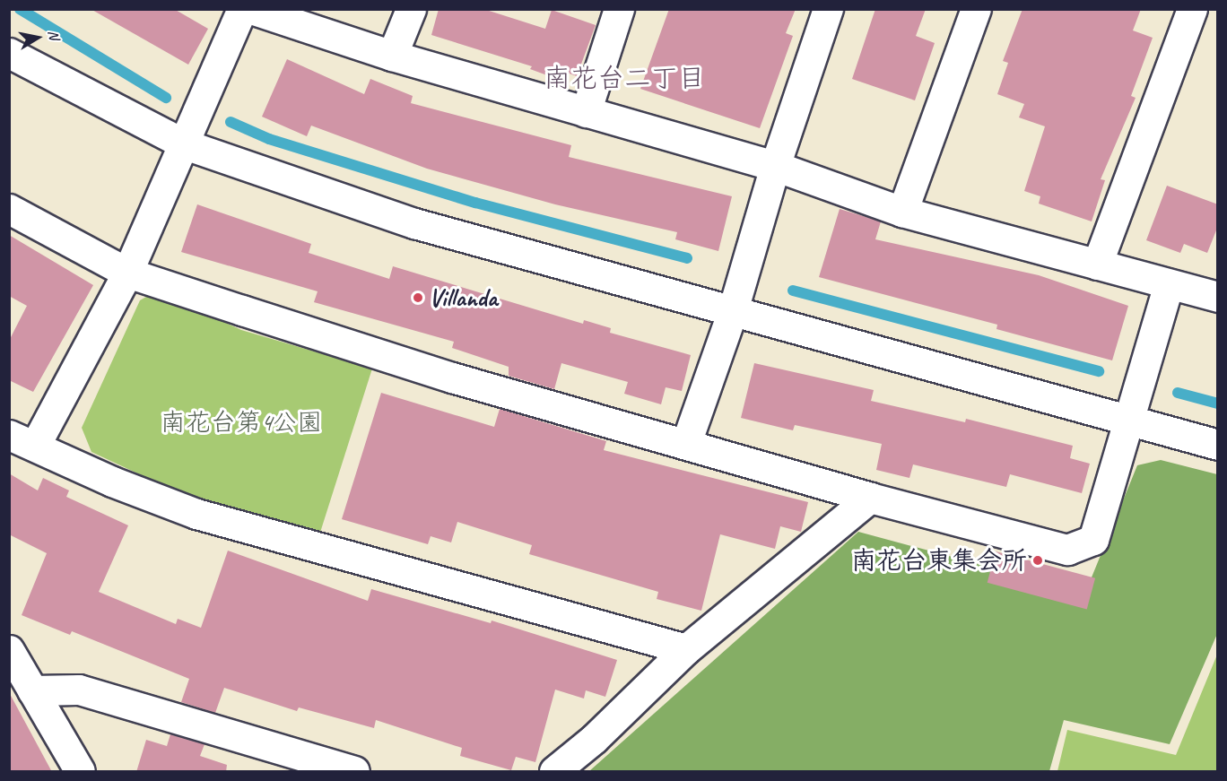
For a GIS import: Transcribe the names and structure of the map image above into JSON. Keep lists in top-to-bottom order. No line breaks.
{"districts":["南花台二丁目"],"parks":["南花台第4公園"],"places":["Villanda","南花台東集会所"],"north":"right"}
